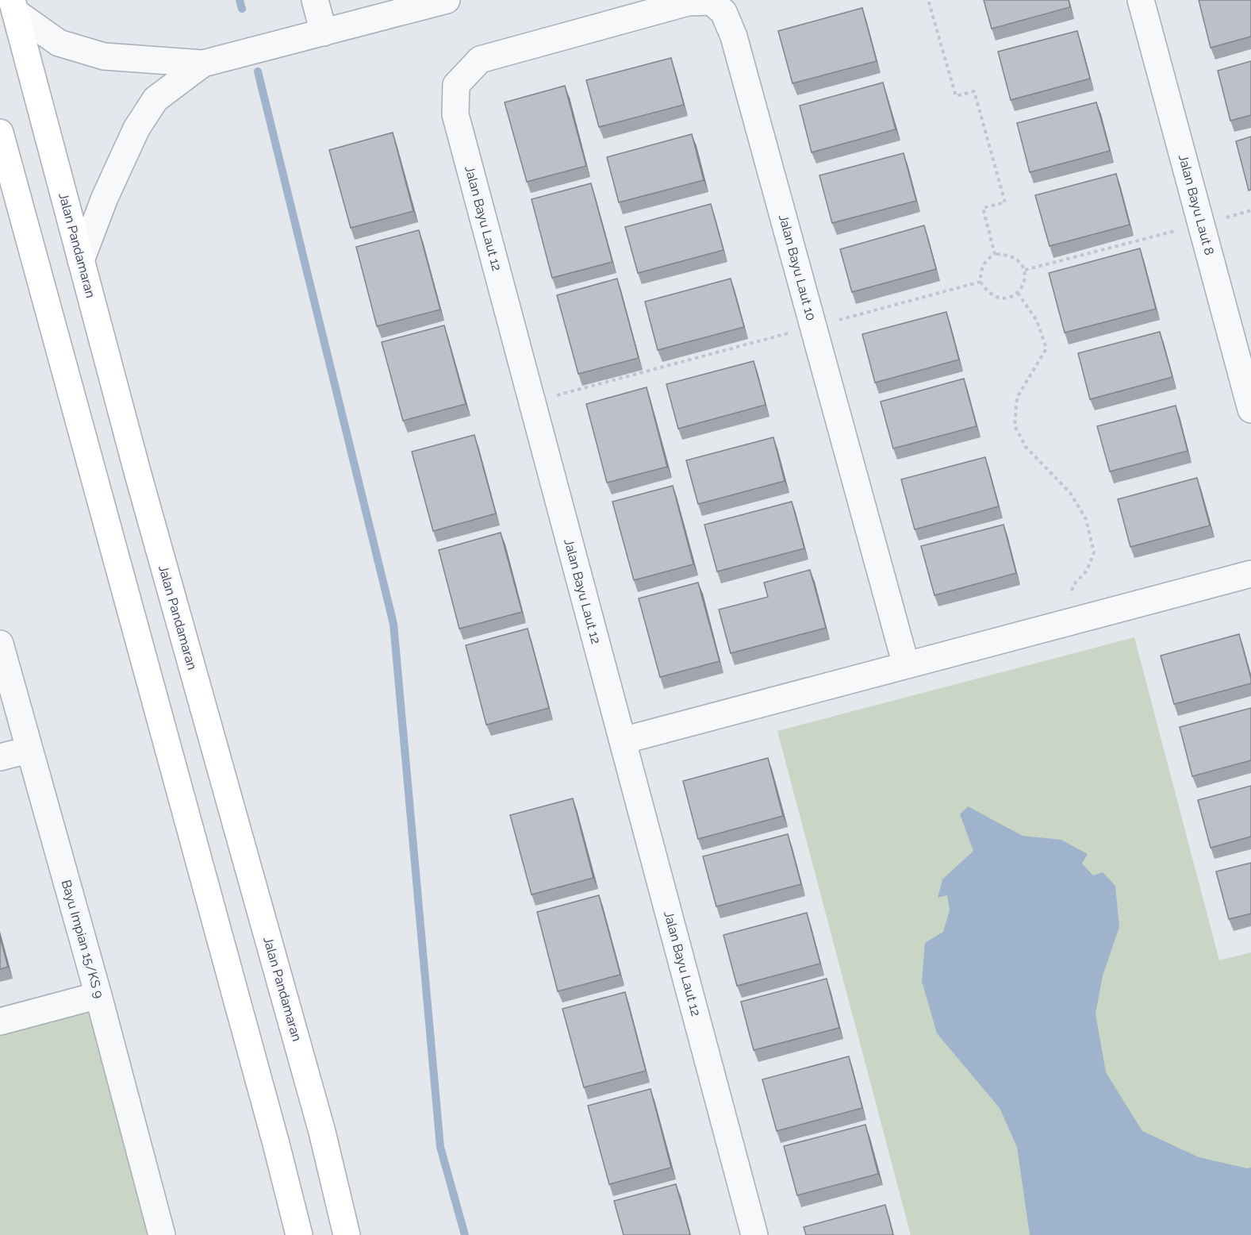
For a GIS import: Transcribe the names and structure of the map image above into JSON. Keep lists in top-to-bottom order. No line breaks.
{"streets":{"main road":["Jalan Pandamaran"],"street":["Jalan Bayu Laut 8","Jalan Bayu Laut 12","Jalan Bayu Laut 10","Bayu Impian 15/KS 9"]},"crossings":[["Jalan Bayu Laut 12","Jalan Bayu Laut 10"]]}
